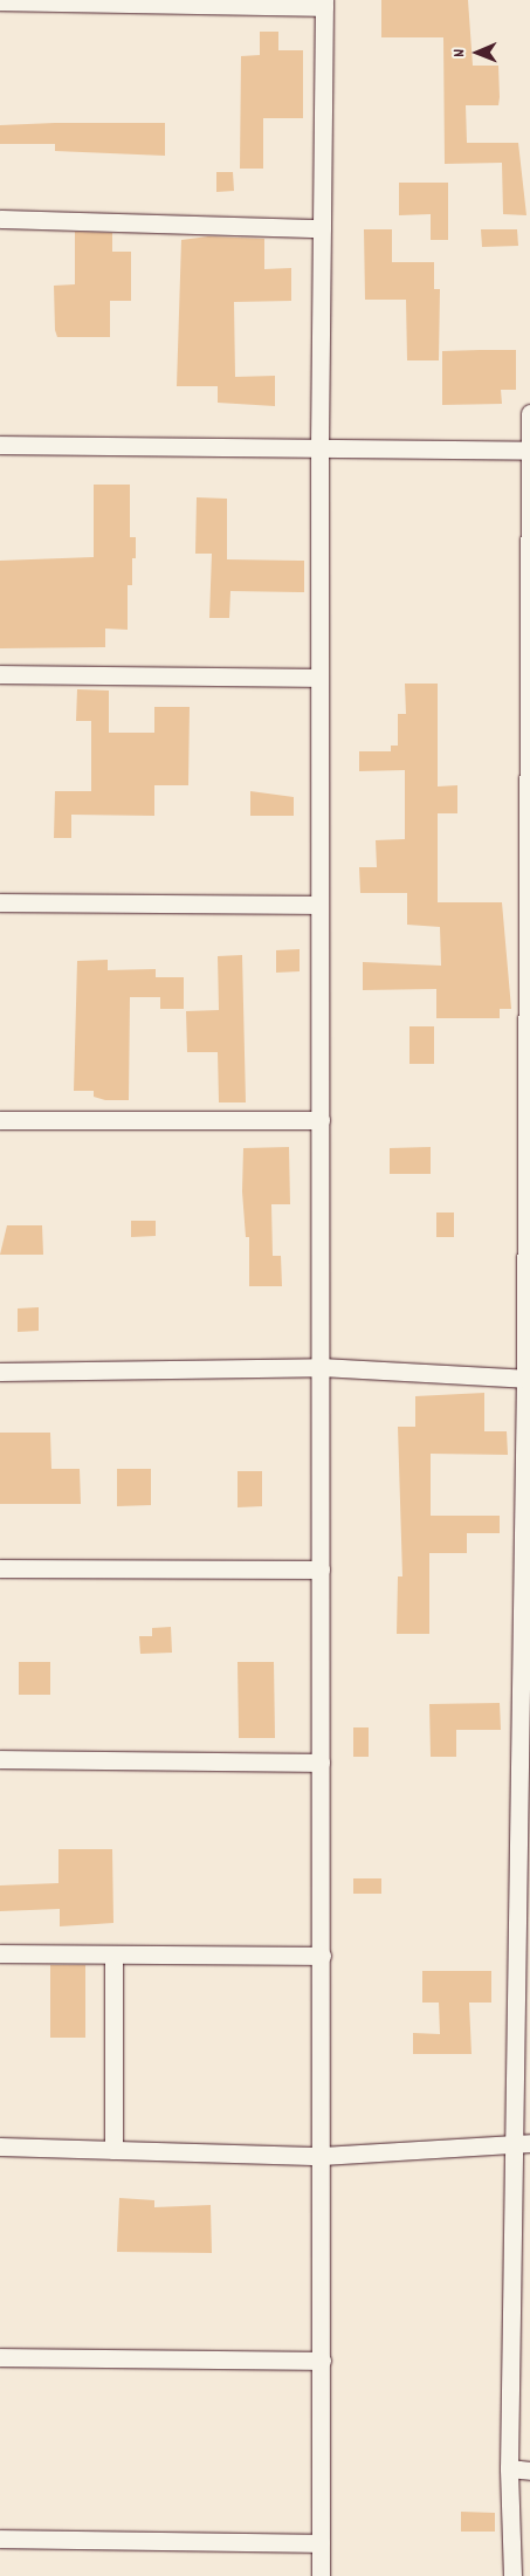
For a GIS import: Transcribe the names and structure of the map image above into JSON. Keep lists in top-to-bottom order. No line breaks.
{"north":"left"}
